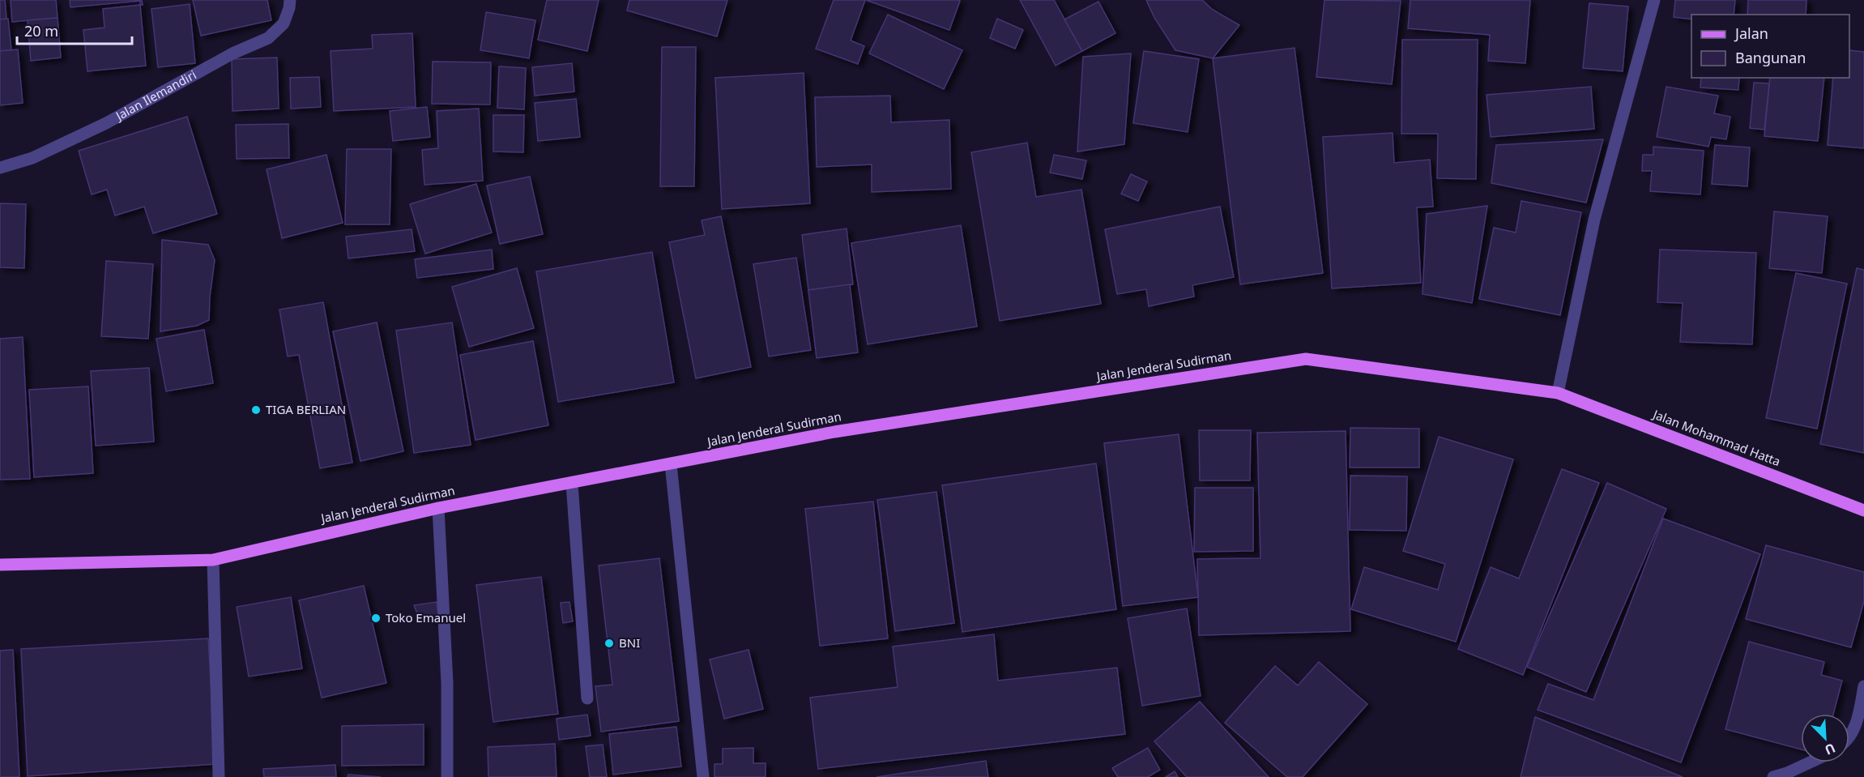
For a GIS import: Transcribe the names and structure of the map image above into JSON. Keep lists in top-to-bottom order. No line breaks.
{"streets":{"main road":["Jalan Jenderal Sudirman","Jalan Mohammad Hatta"],"street":["Jalan Ilemandiri"]},"crossings":[["Jalan Jenderal Sudirman","Jalan Mohammad Hatta"]],"places":["TIGA BERLIAN","Toko Emanuel","BNI"],"legend":["Jalan","Bangunan"],"scale_bar":"20 m","north":"bottom right"}
